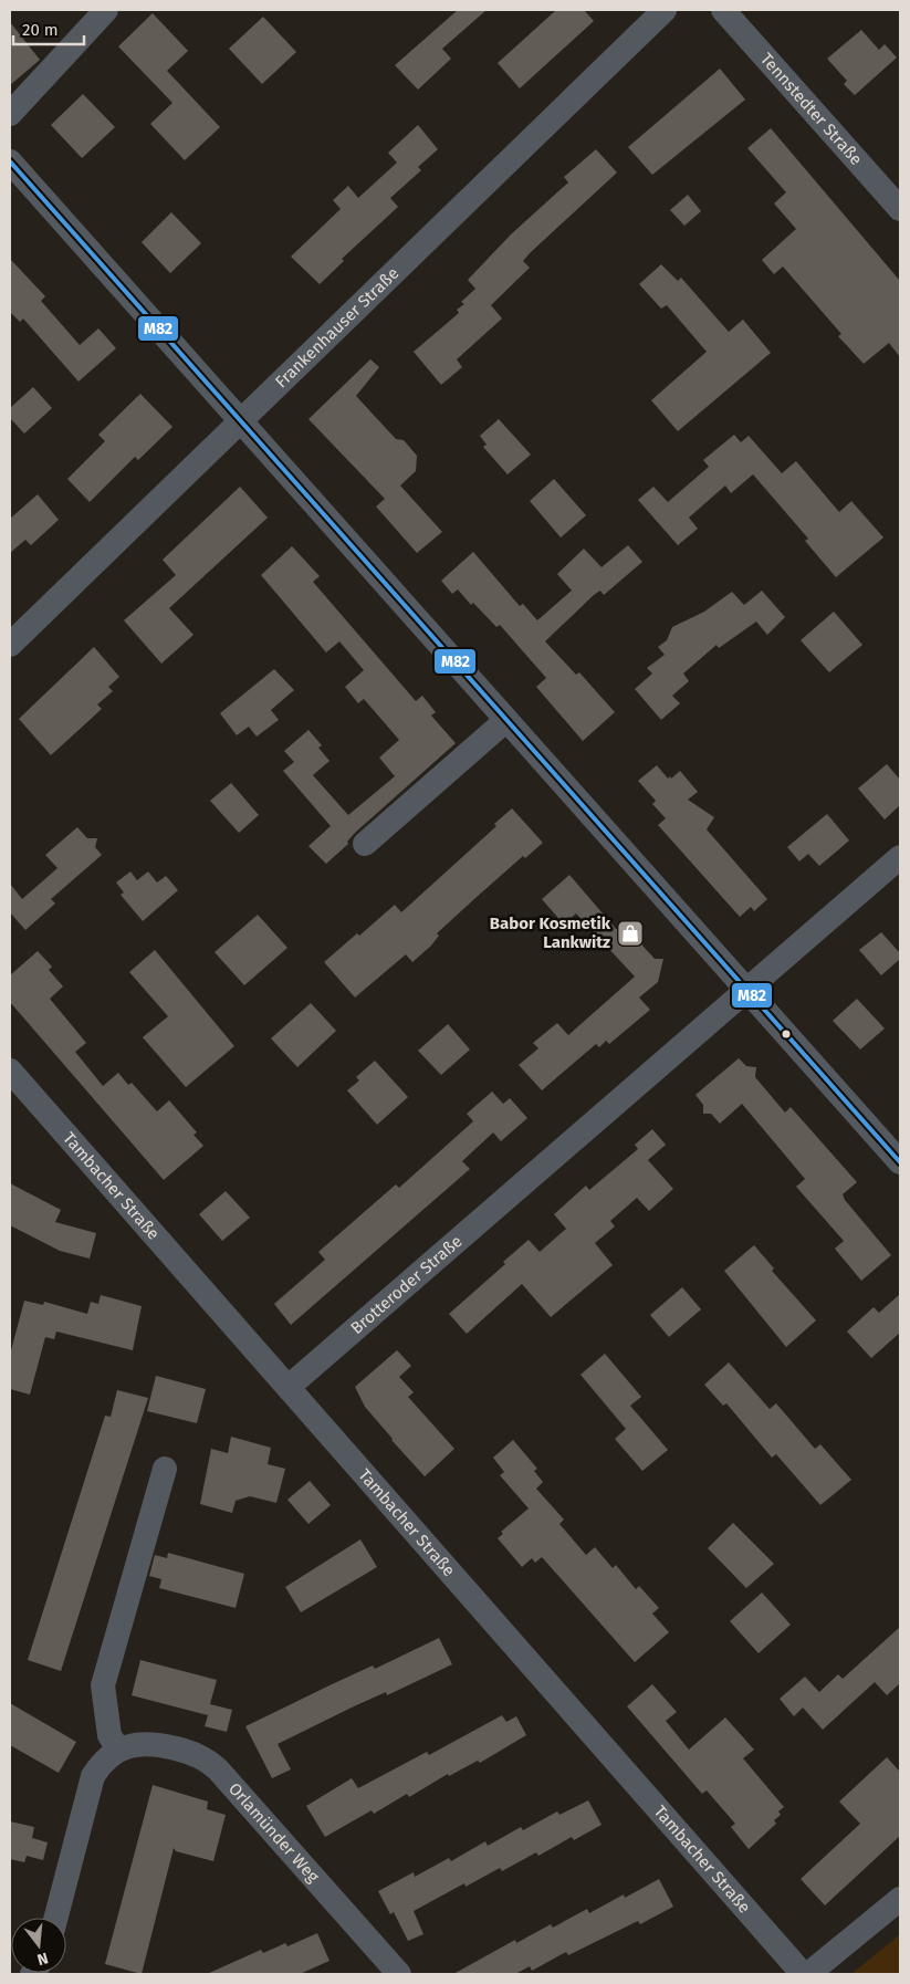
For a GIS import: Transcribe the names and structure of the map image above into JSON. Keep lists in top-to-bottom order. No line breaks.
{"streets":{"street":["Tennstedter Straße","Frankenhauser Straße","Tambacher Straße","Brotteroder Straße","Orlamünder Weg"]},"crossings":[["Tambacher Straße","Brotteroder Straße"]],"places":{"shop":["Babor Kosmetik Lankwitz"]},"lines":["transit line M82"],"scale_bar":"20 m","north":"bottom"}
